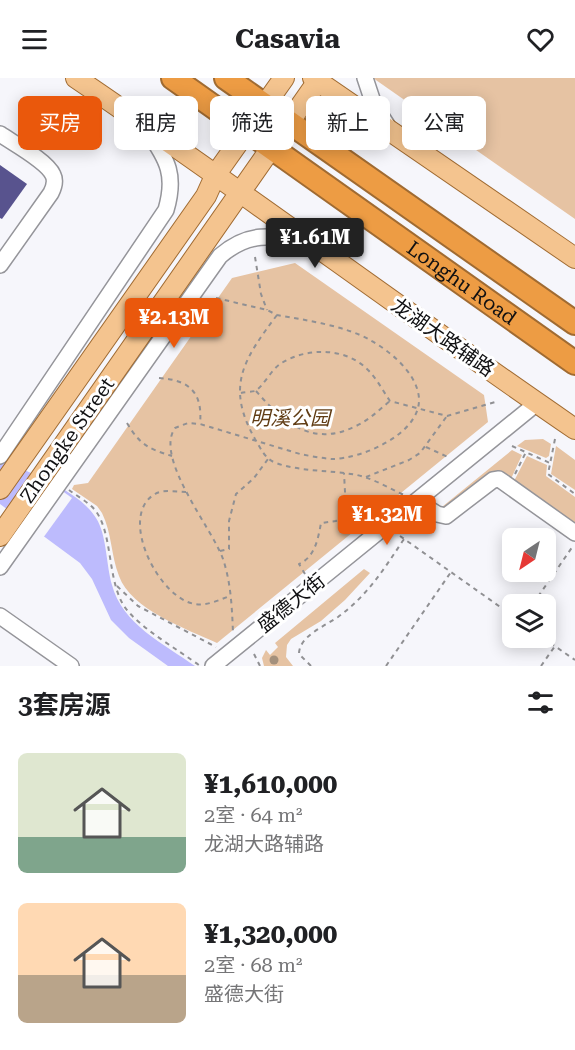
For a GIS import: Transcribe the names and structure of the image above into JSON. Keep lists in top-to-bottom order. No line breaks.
{"streets":{"highway":["Longhu Road"],"main road":["龙湖大路辅路","Zhongke Street"],"street":["盛德大街"]},"crossings":[["龙湖大路辅路","Zhongke Street"],["龙湖大路辅路","盛德大街"]],"parks":["明溪公园"],"north":"bottom left","page":{"header":"Casavia","chip":["买房","租房","筛选","新上","公寓"],"price":["¥1.61M","¥2.13M","¥1.32M"],"heading":"3套房源","list":[{"name":"¥1,610,000","note":"2室 · 64 m² · 龙湖大路辅路"},{"name":"¥1,320,000","note":"2室 · 68 m² · 盛德大街"}]}}
